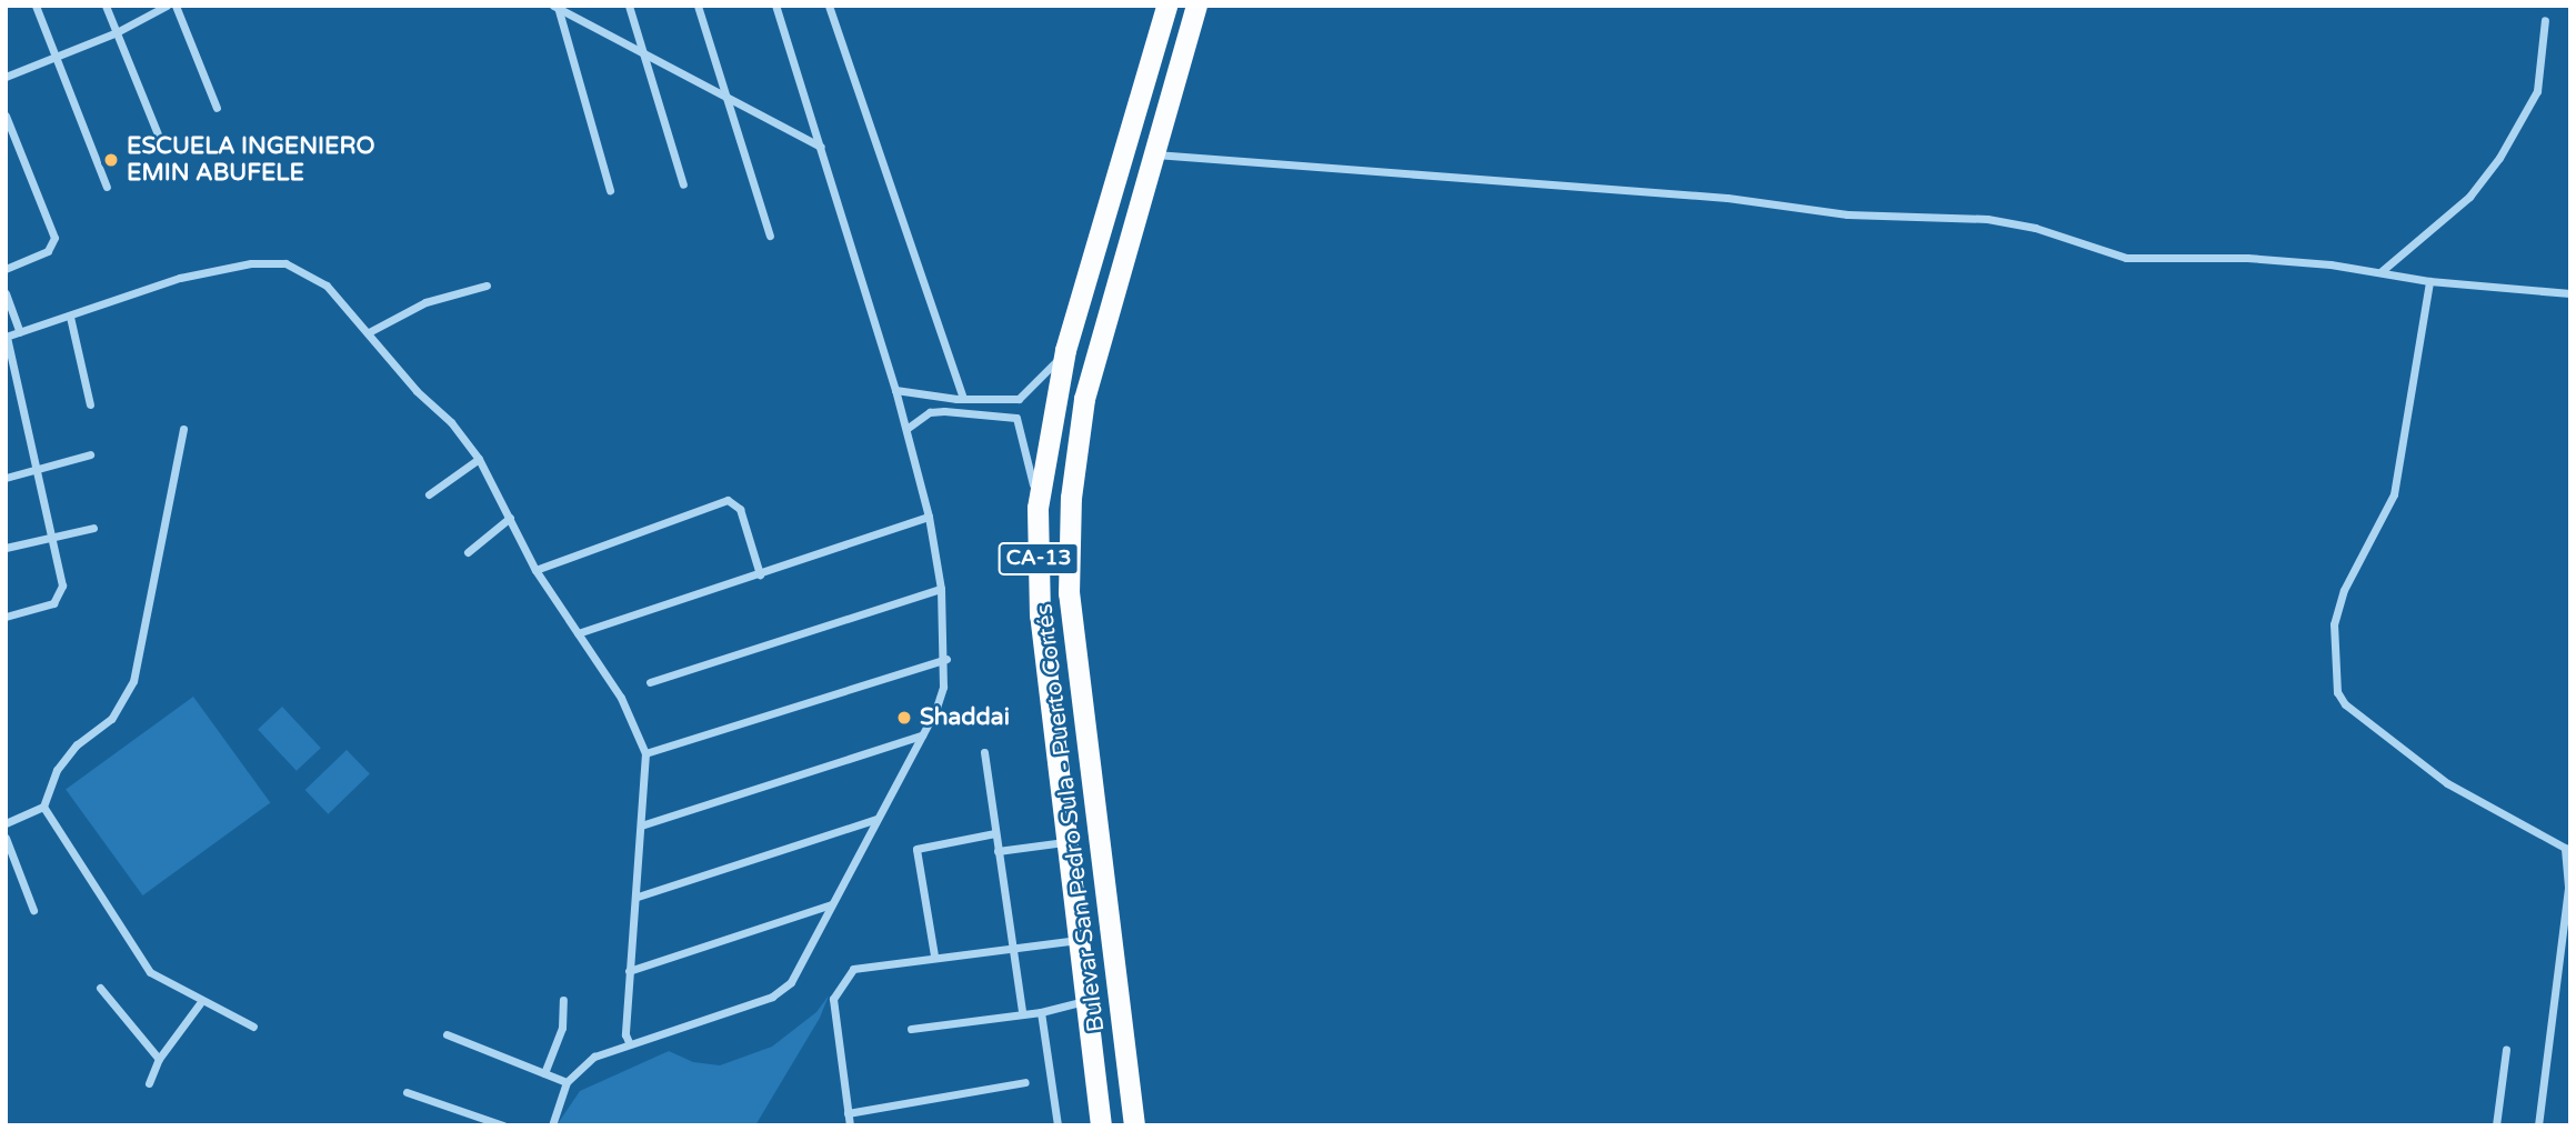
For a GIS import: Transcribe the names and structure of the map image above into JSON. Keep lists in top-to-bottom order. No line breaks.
{"streets":{"highway":["CA-13","Bulevar San Pedro Sula - Puerto Cortés"]},"places":["ESCUELA INGENIERO EMIN ABUFELE","Shaddai"]}
